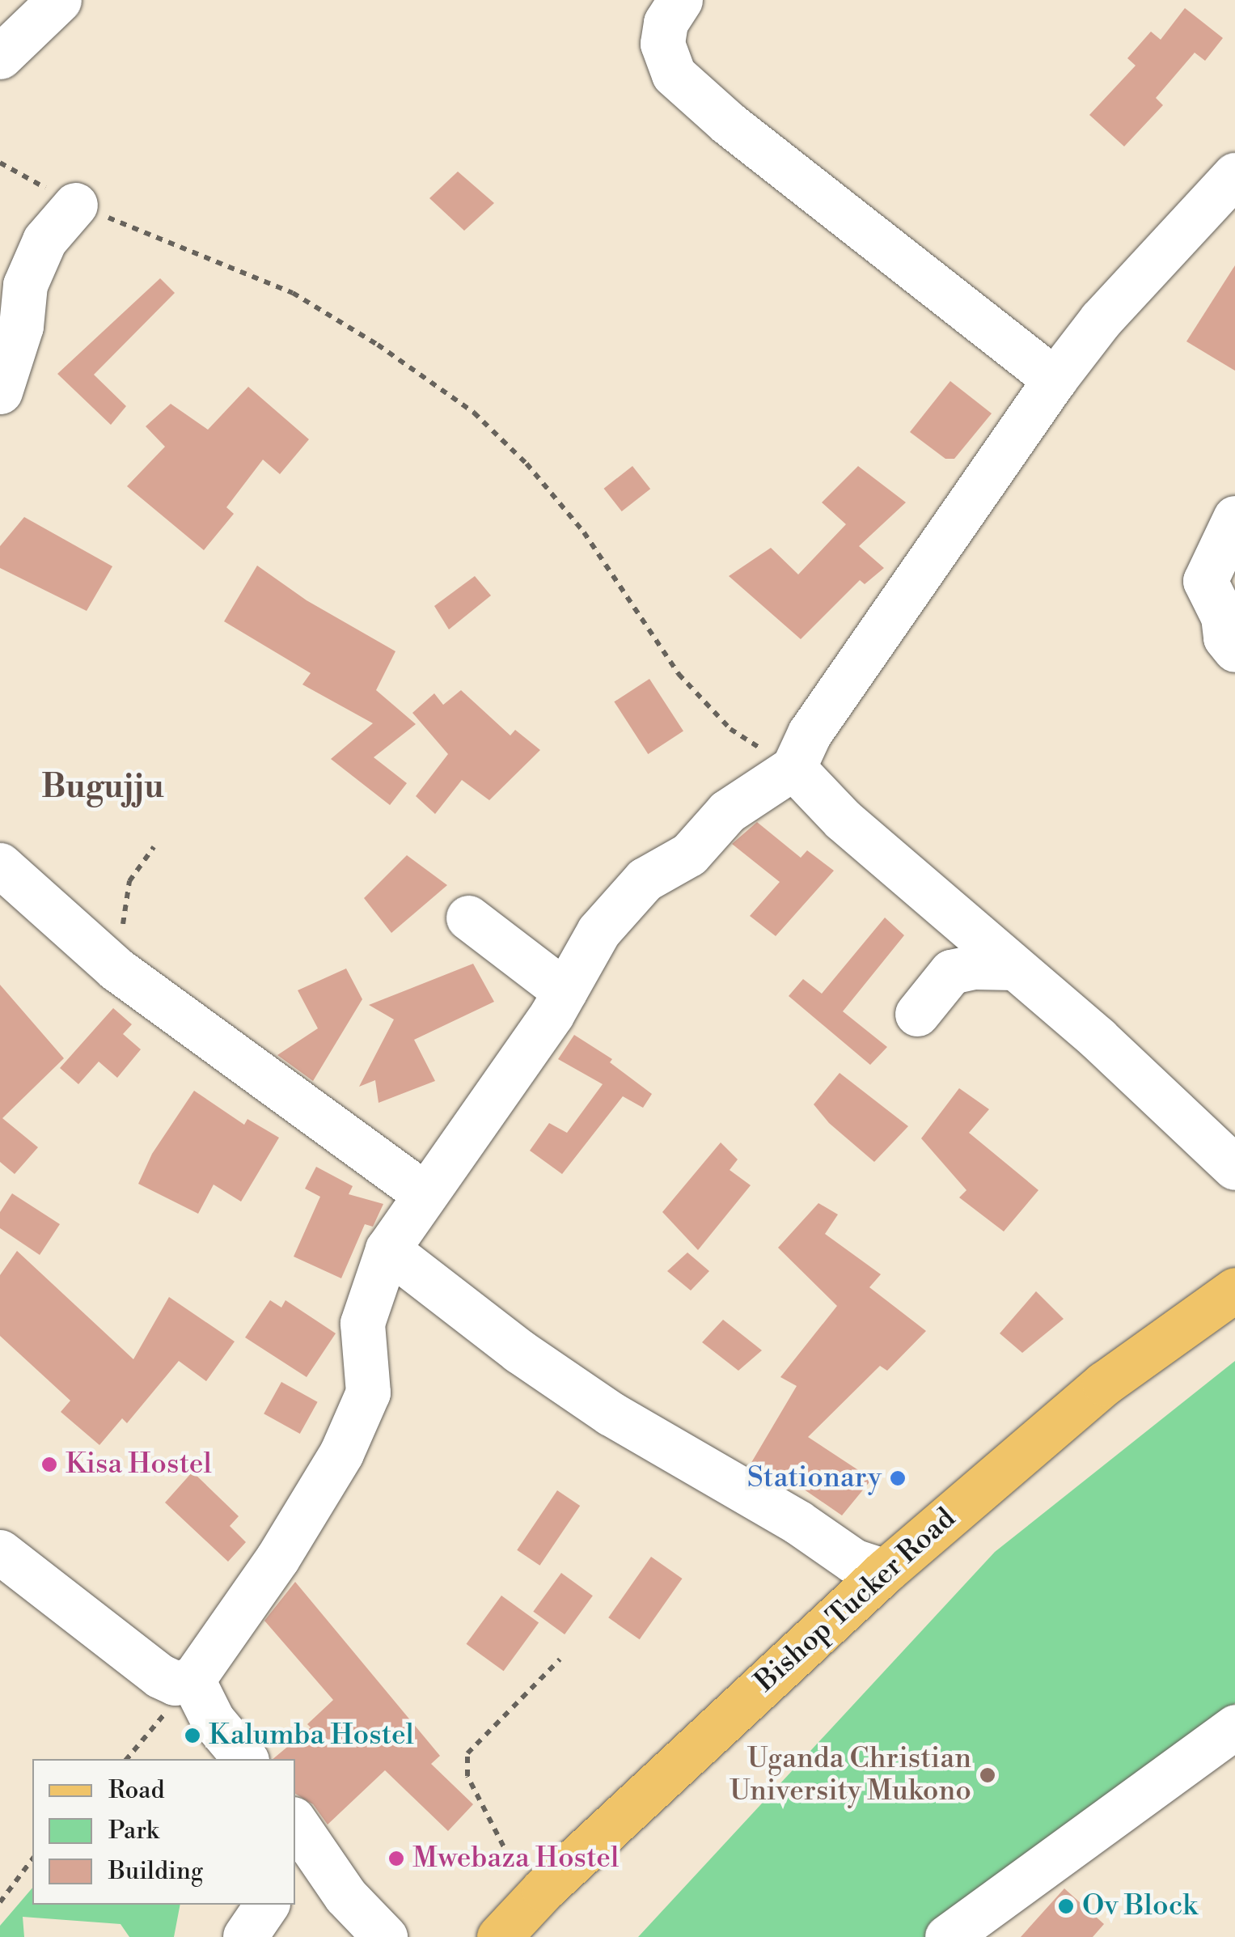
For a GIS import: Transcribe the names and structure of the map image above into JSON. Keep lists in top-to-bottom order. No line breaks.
{"streets":{"main road":["Bishop Tucker Road"]},"districts":["Bugujju"],"places":["Kisa Hostel","Stationary","Kalumba Hostel","Uganda Christian University Mukono","Mwebaza Hostel","Ov Block"],"legend":["Road","Park","Building"]}
